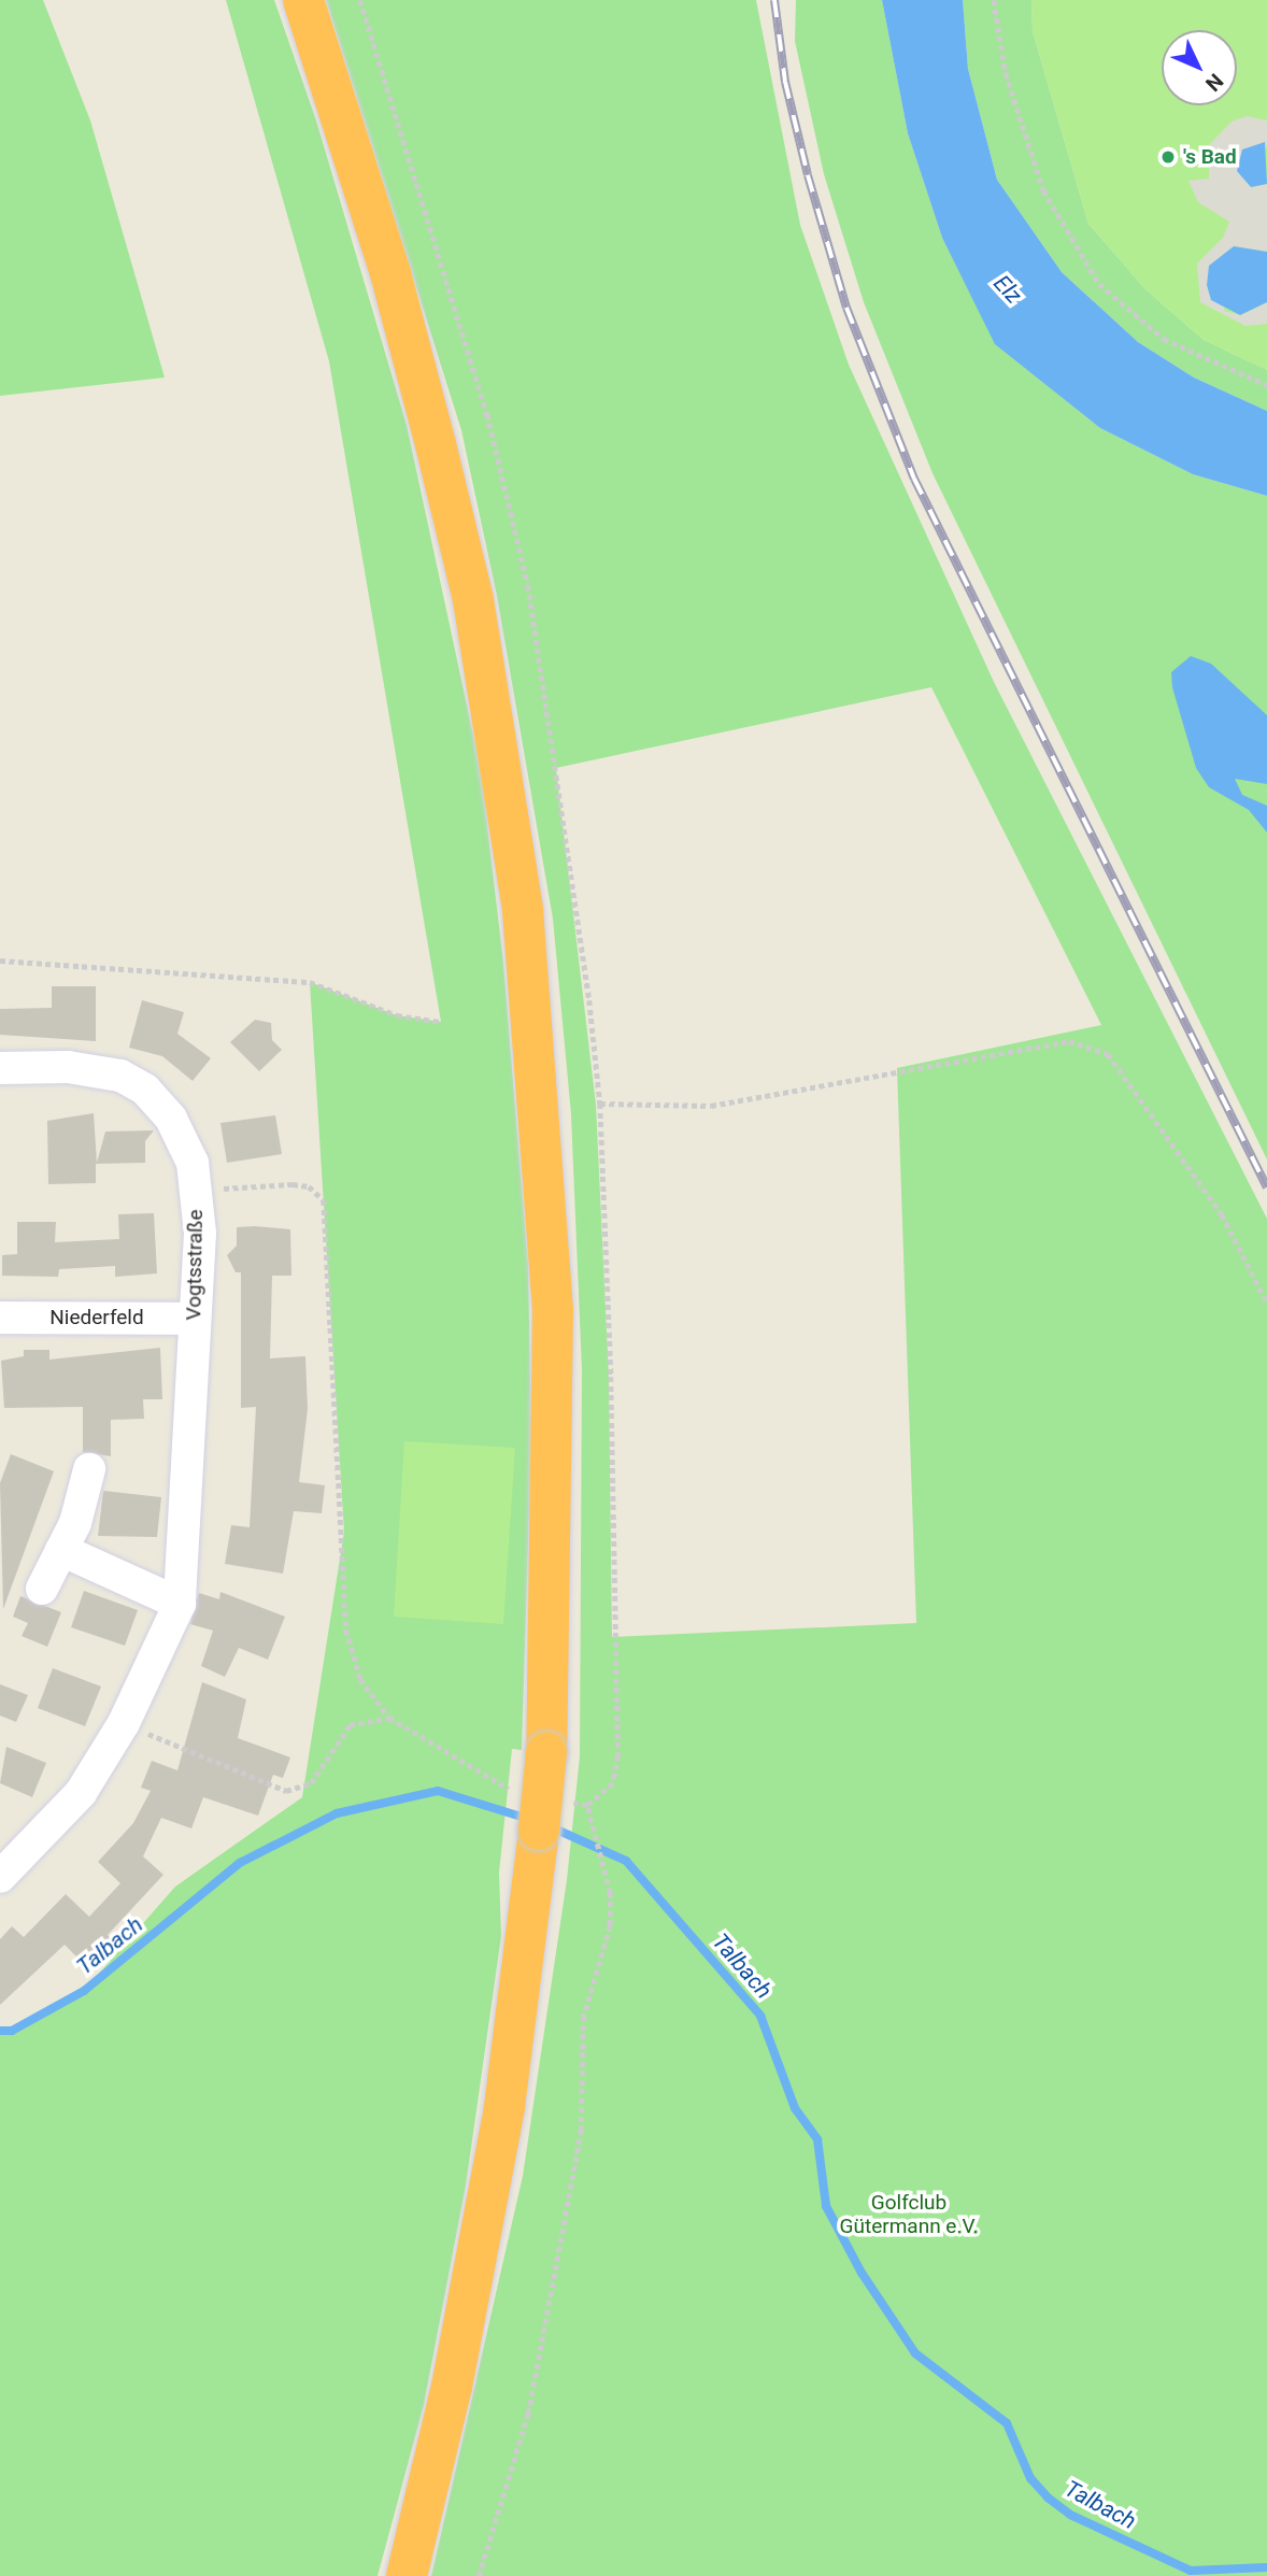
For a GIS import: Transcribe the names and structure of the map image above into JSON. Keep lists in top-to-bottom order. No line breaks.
{"streets":{"street":["Vogtsstraße","Niederfeld"]},"crossings":[["Vogtsstraße","Niederfeld"]],"water":["Elz","Talbach"],"parks":["Golfclub Gütermann e.V."],"places":["'s Bad"],"north":"bottom right"}
